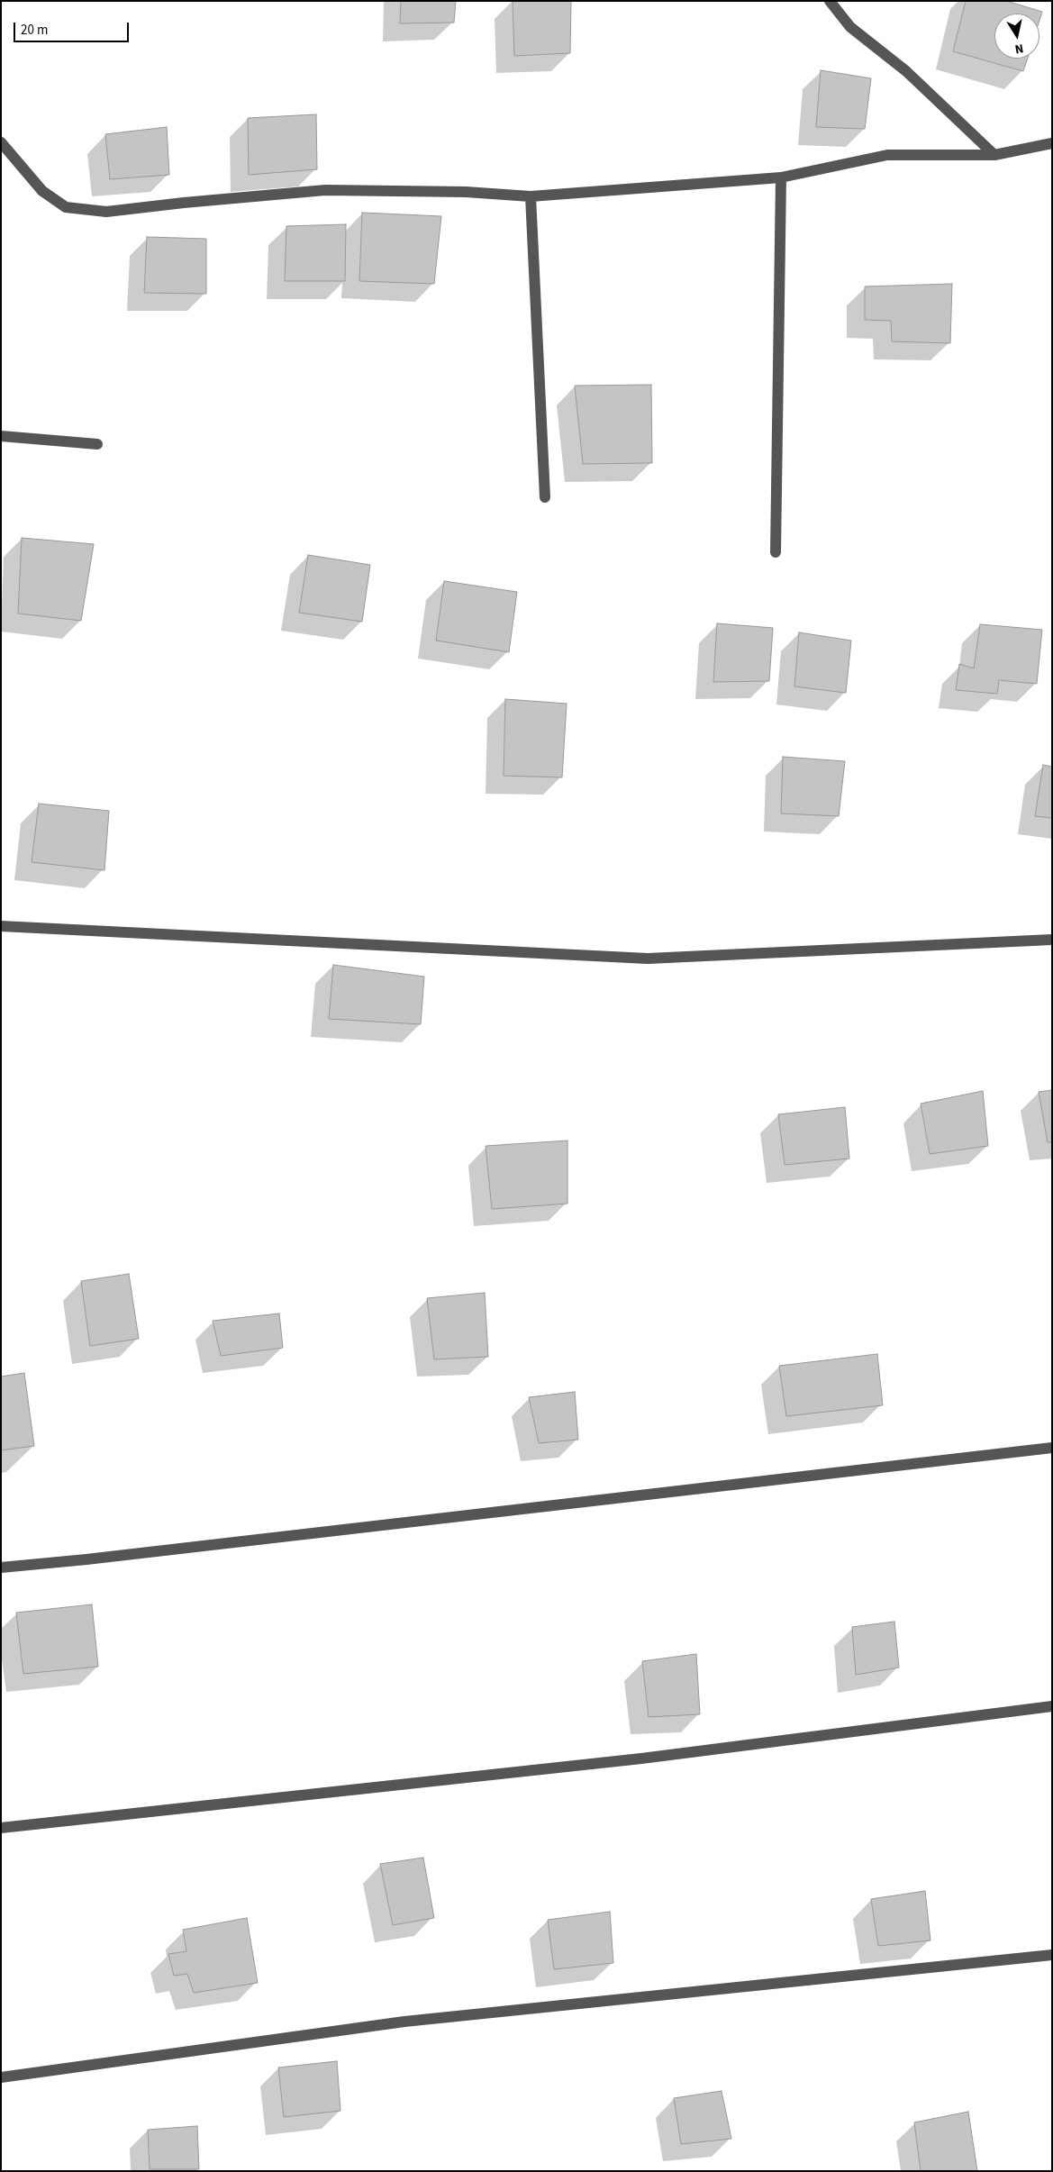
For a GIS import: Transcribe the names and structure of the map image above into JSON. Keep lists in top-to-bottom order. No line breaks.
{"scale_bar":"20 m","north":"bottom"}
